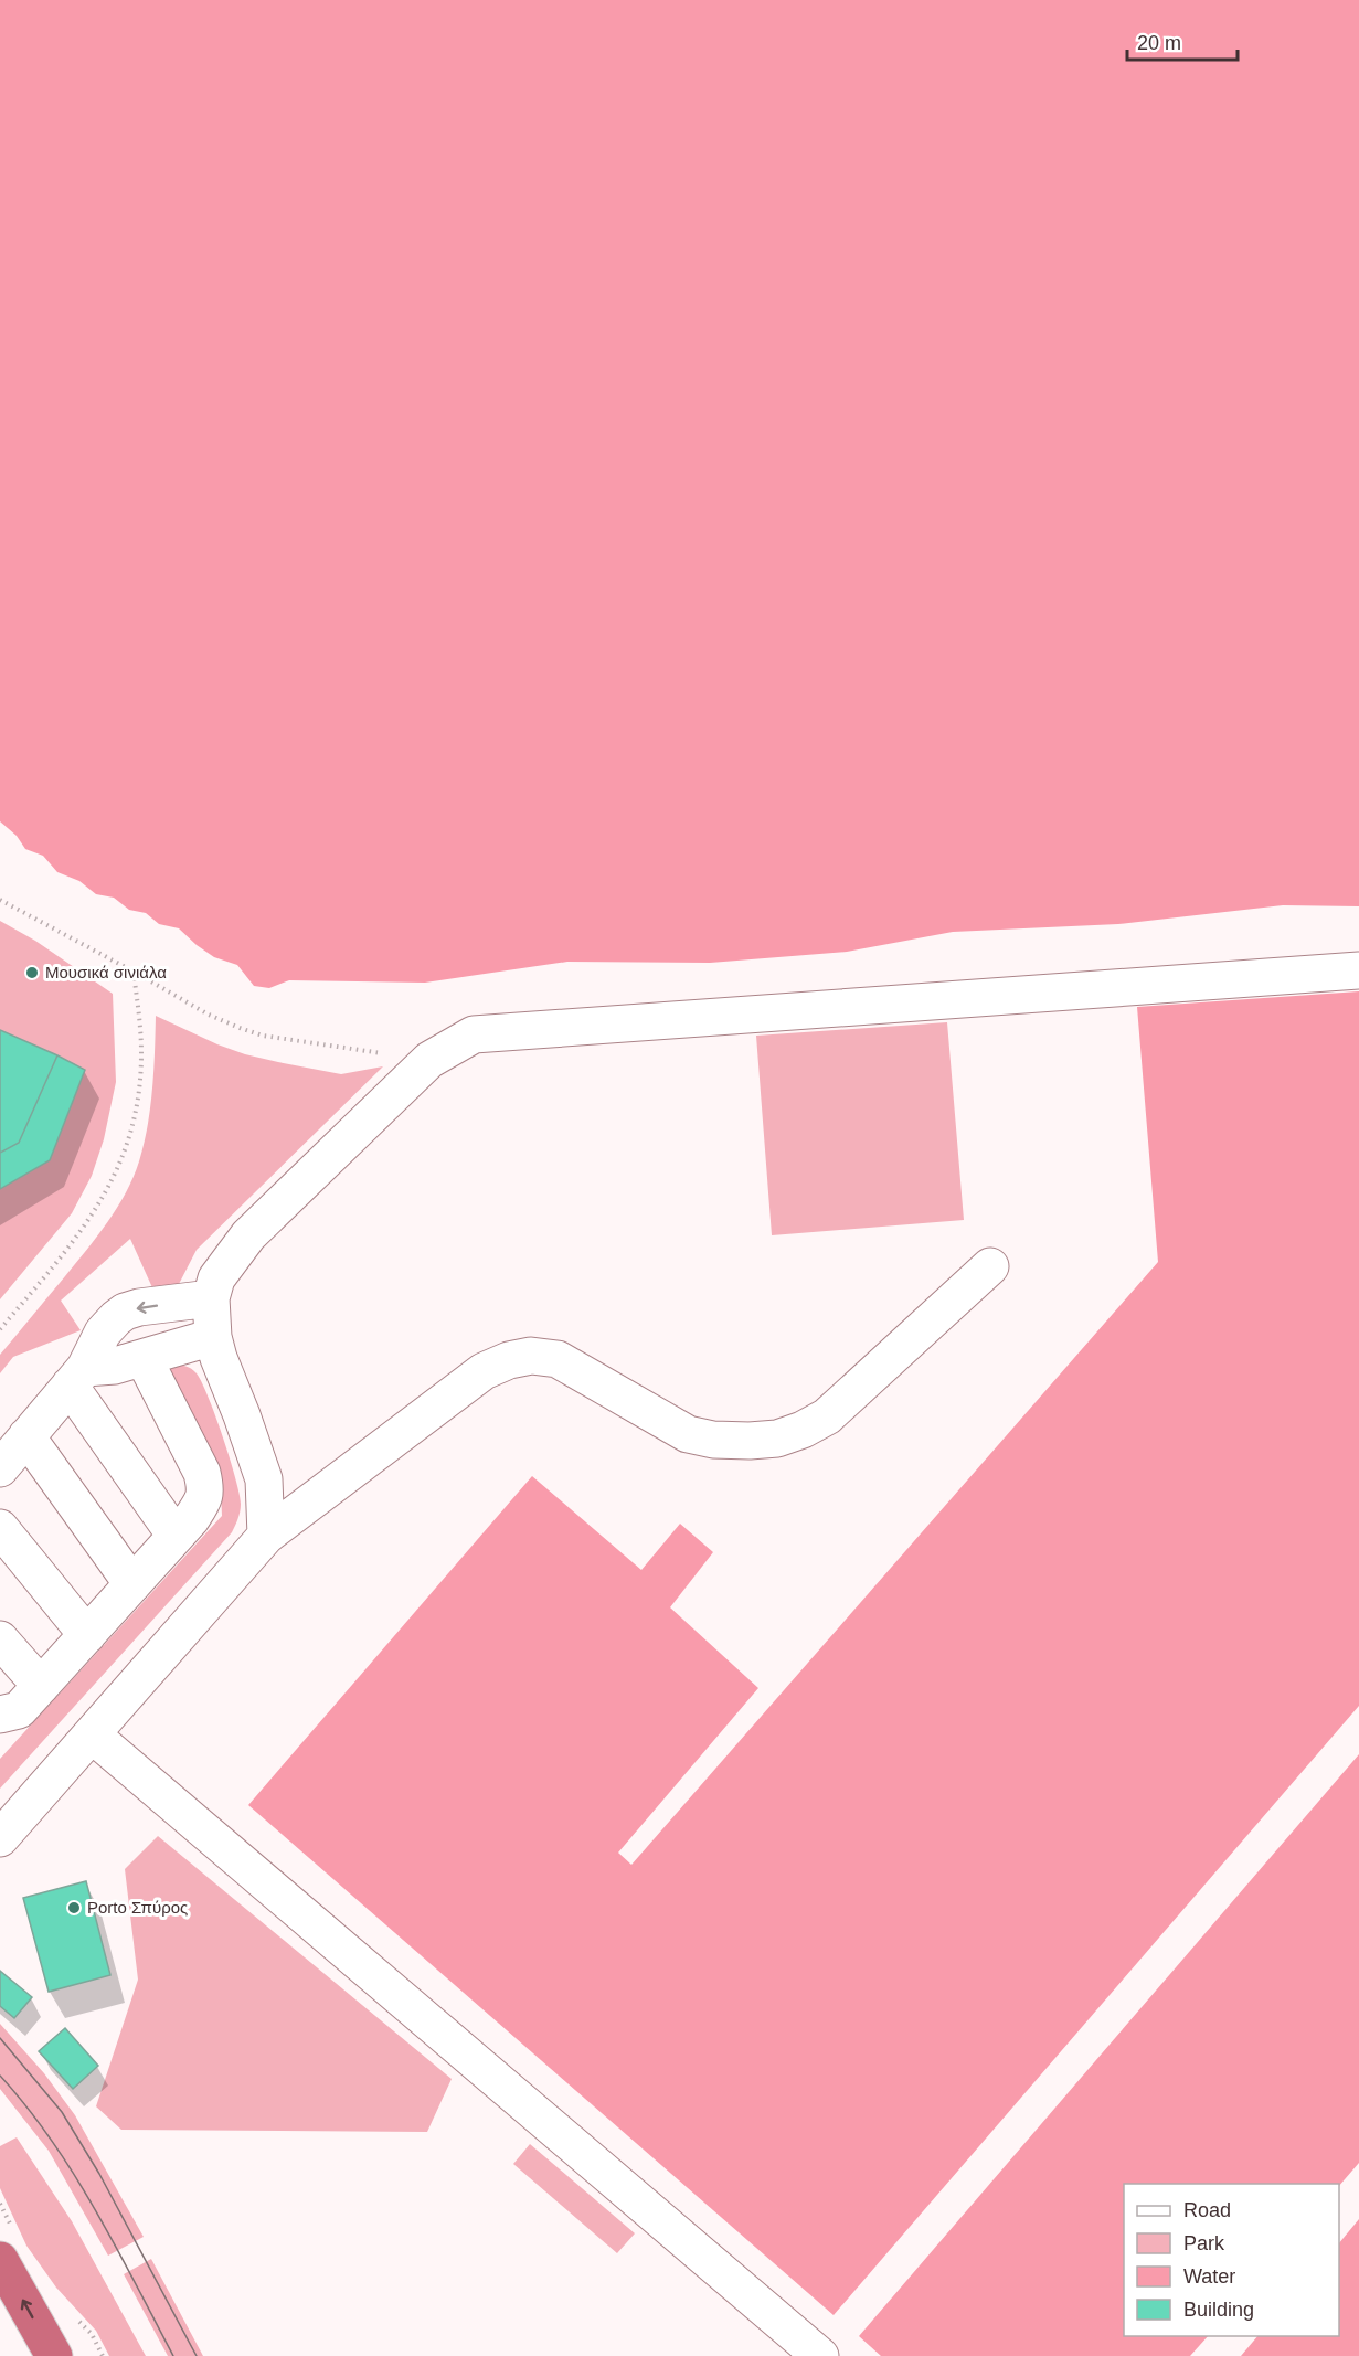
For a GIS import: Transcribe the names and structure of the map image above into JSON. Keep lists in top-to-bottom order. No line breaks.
{"places":["Μουσικά σινιάλα","Porto Σπύρος"],"legend":["Road","Park","Water","Building"],"scale_bar":"20 m"}
